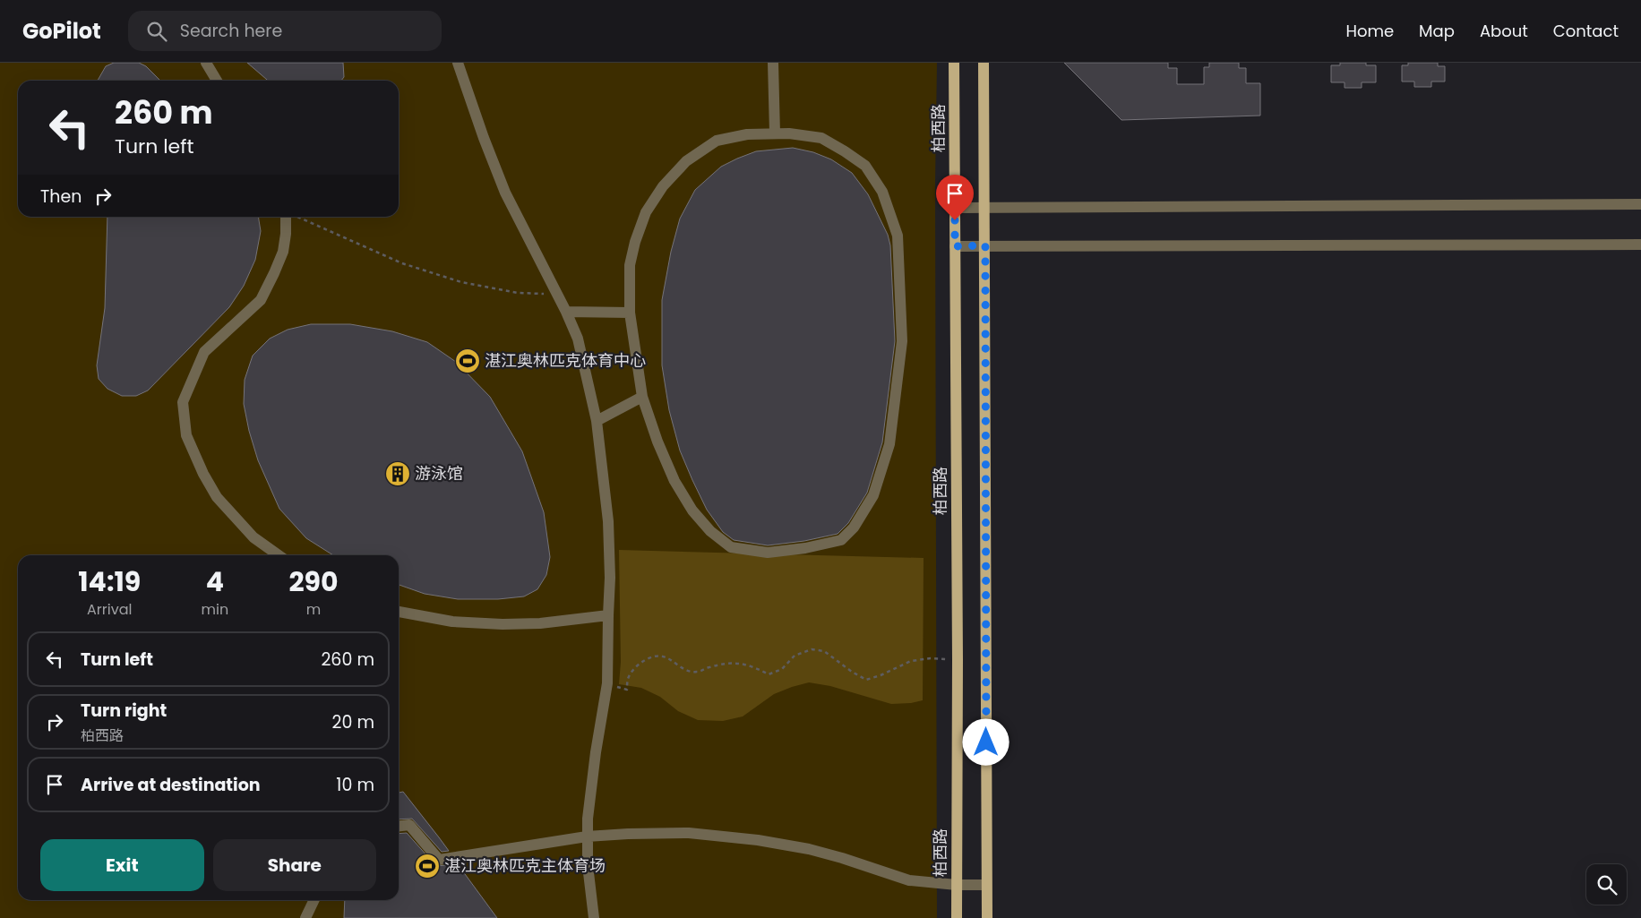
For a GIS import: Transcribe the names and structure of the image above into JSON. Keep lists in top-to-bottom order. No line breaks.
{"streets":{"main road":["柏西路"]},"places":{"sports":["湛江奥林匹克体育中心","湛江奥林匹克主体育场"],"building":["游泳馆"]},"page":{"header":"GoPilot","search":"Search here","nav":["Home","Map","About","Contact"],"turn":["260 m","Turn left"],"then":"Then","eta":["14:19","Arrival","4","min","290","m"],"list":[{"name":"Turn left","value":"260 m"},{"name":"Turn right","note":"柏西路","value":"20 m"},{"name":"Arrive at destination","value":"10 m"}],"buttons":["Exit","Share"]}}
